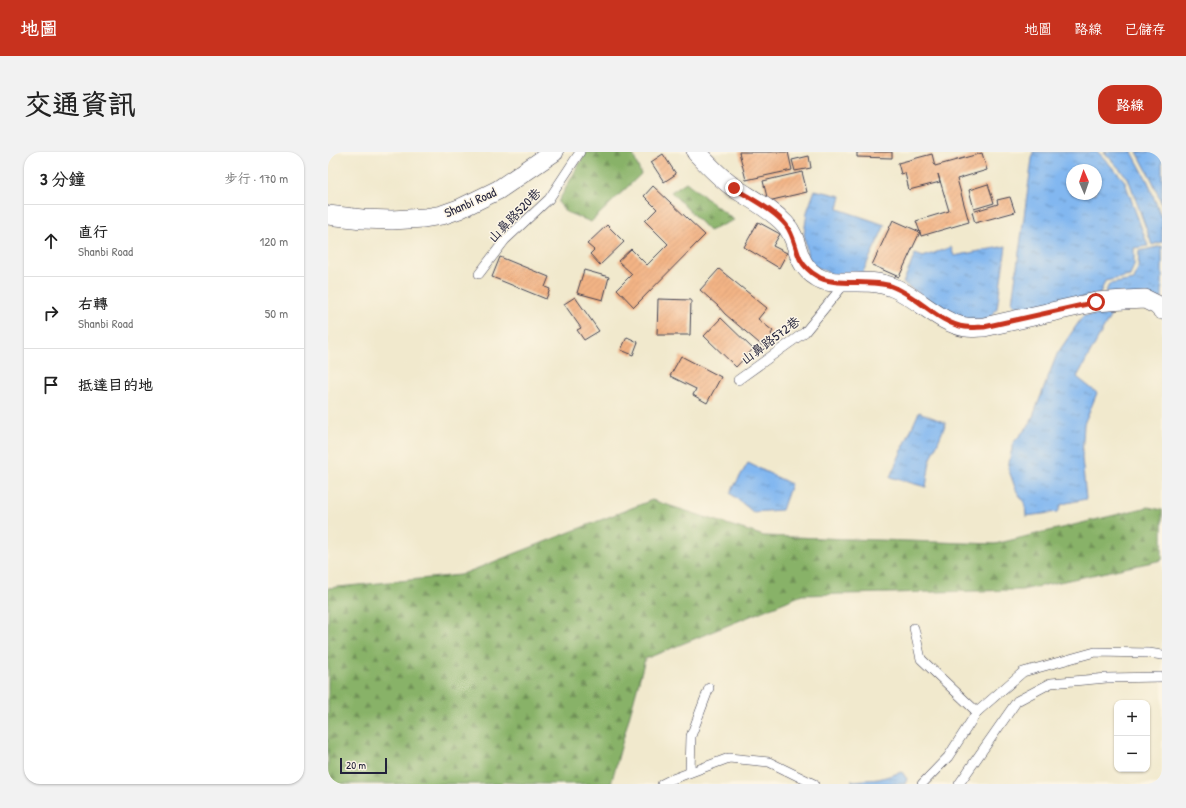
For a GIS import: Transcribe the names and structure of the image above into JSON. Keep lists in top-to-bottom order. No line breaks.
{"streets":{"street":["Shanbi Road"],"lane":["山鼻路520巷","山鼻路572巷"]},"scale_bar":"20 m","north":"top","page":{"header":"地圖","nav":["地圖","路線","已儲存"],"title":"交通資訊","buttons":"路線","heading":["3 分鐘","步行 · 170 m"],"list":[["直行","Shanbi Road","120 m"],["右轉","Shanbi Road","50 m"],"抵達目的地"],"map_buttons":["+","−"],"scale":"20 m"}}
